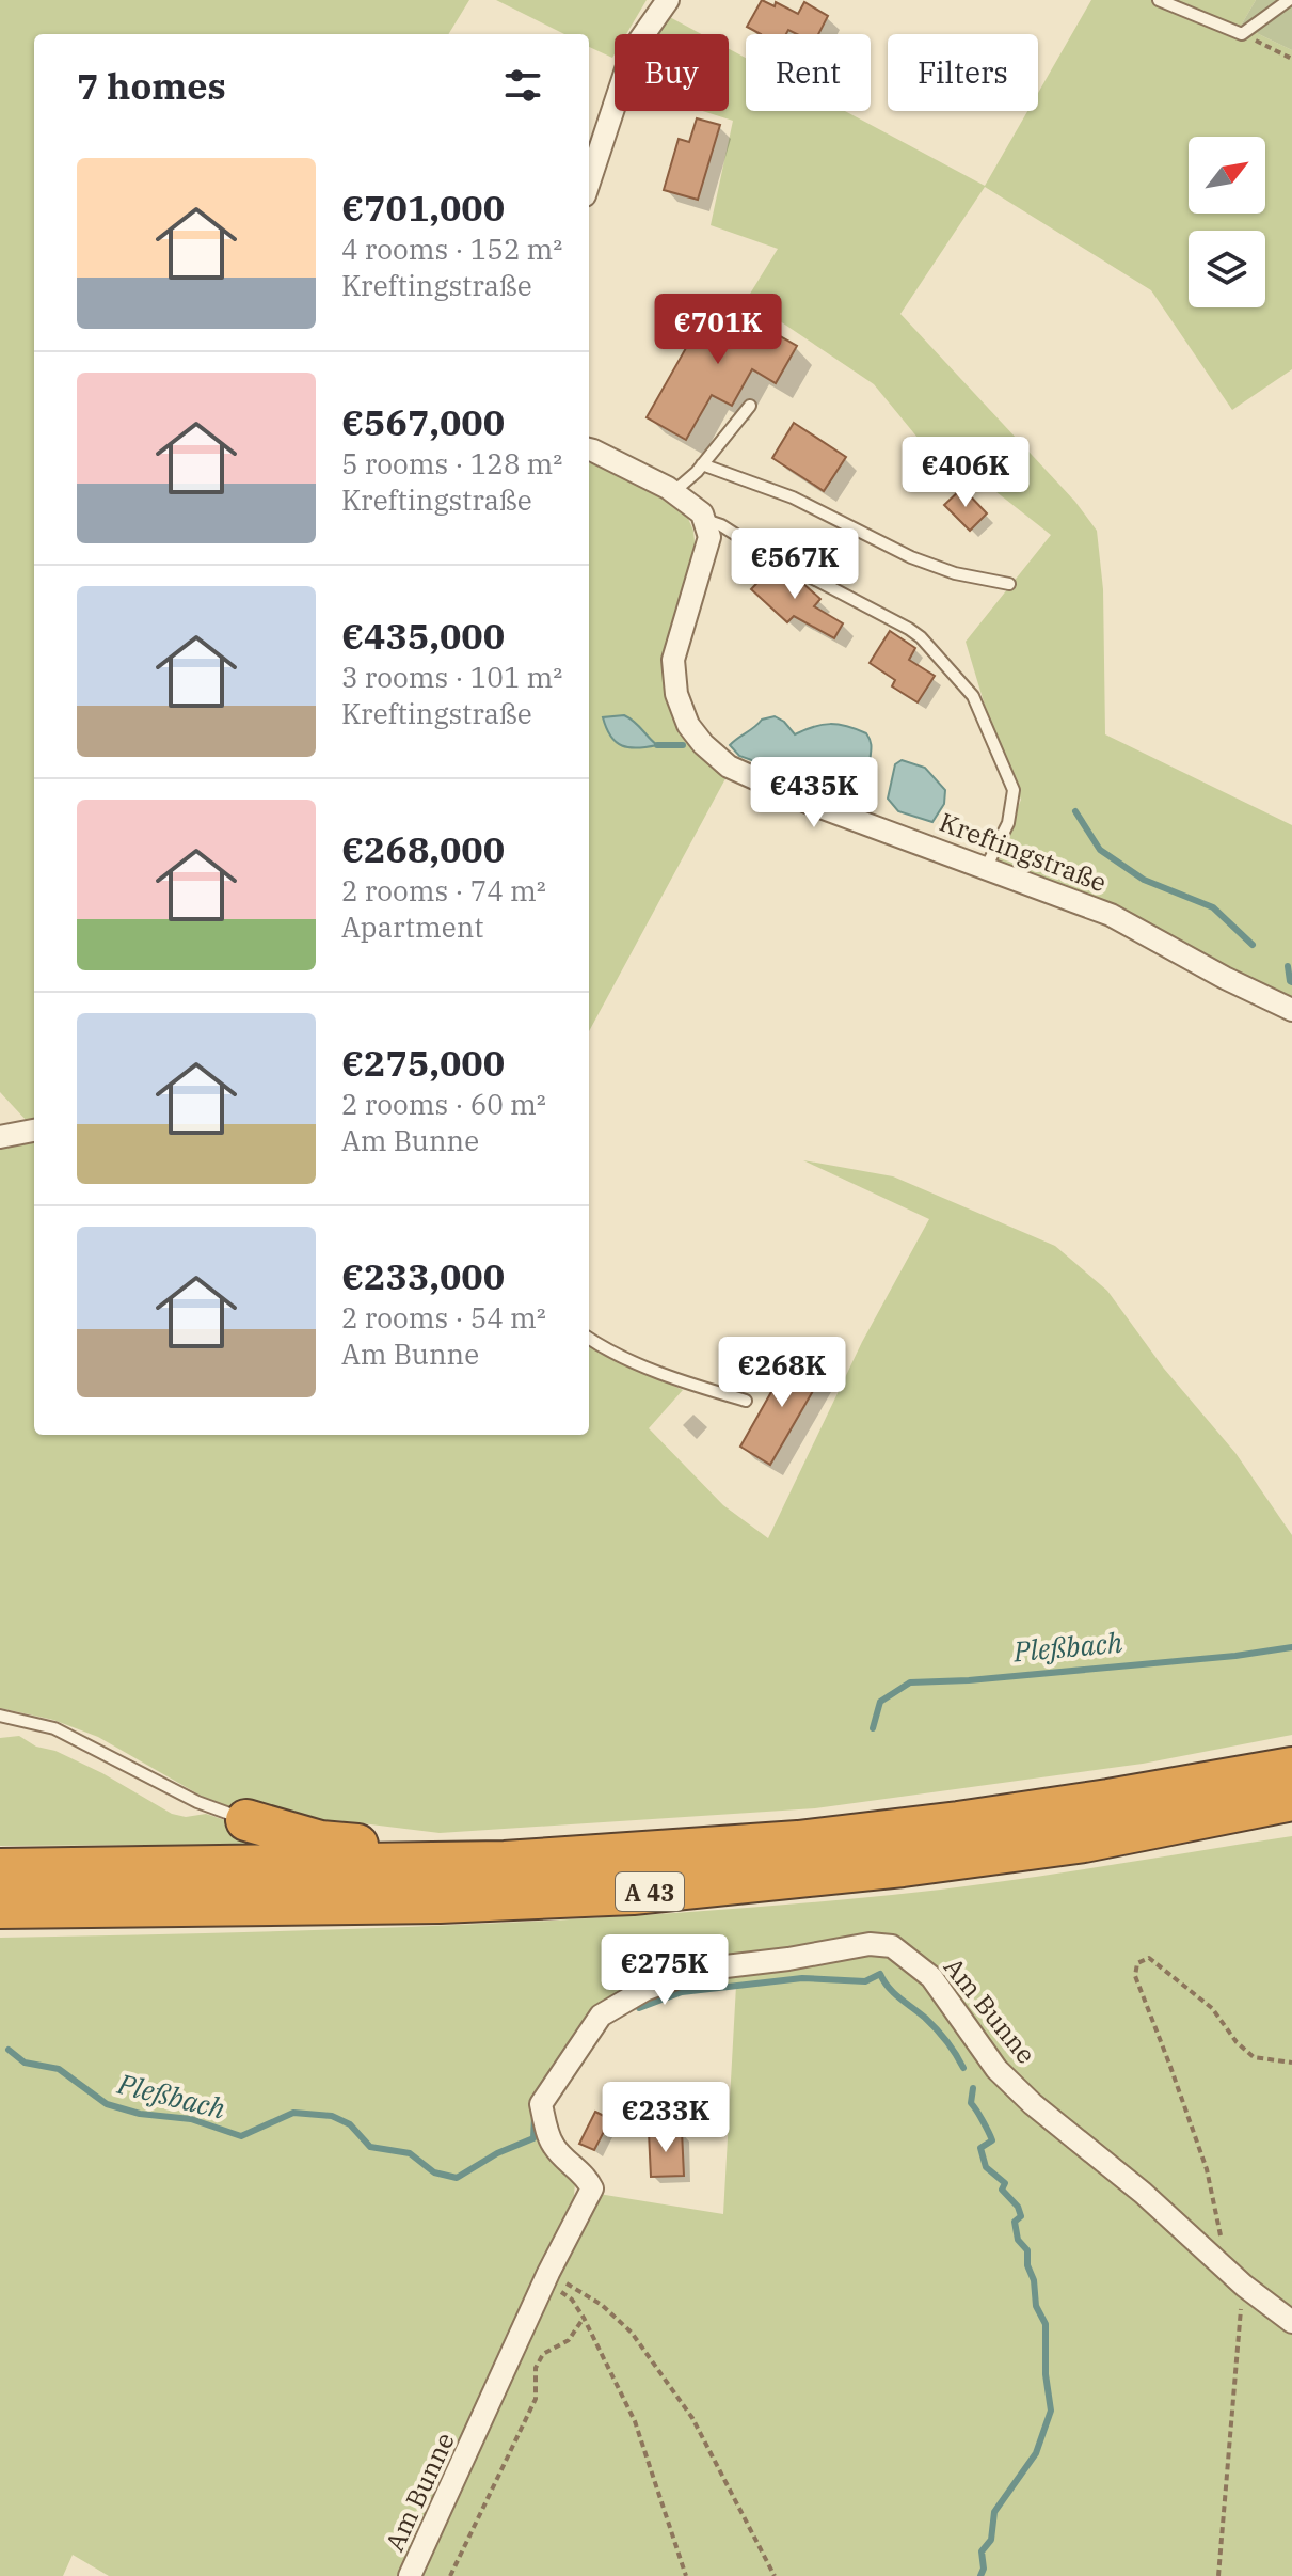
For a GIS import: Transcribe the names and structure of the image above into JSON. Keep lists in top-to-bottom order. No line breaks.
{"streets":{"highway":["A 43"],"street":["Kreftingstraße","Am Bunne"]},"water":["Pleßbach"],"north":"top right","page":{"chip":["Buy","Rent","Filters"],"heading":"7 homes","list":[{"name":"€701,000","note":"4 rooms · 152 m² · Kreftingstraße"},{"name":"€567,000","note":"5 rooms · 128 m² · Kreftingstraße"},{"name":"€435,000","note":"3 rooms · 101 m² · Kreftingstraße"},{"name":"€268,000","note":"2 rooms · 74 m² · Apartment"},{"name":"€275,000","note":"2 rooms · 60 m² · Am Bunne"},{"name":"€233,000","note":"2 rooms · 54 m² · Am Bunne"}],"price":["€701K","€406K","€567K","€435K","€268K","€275K","€233K"]}}
